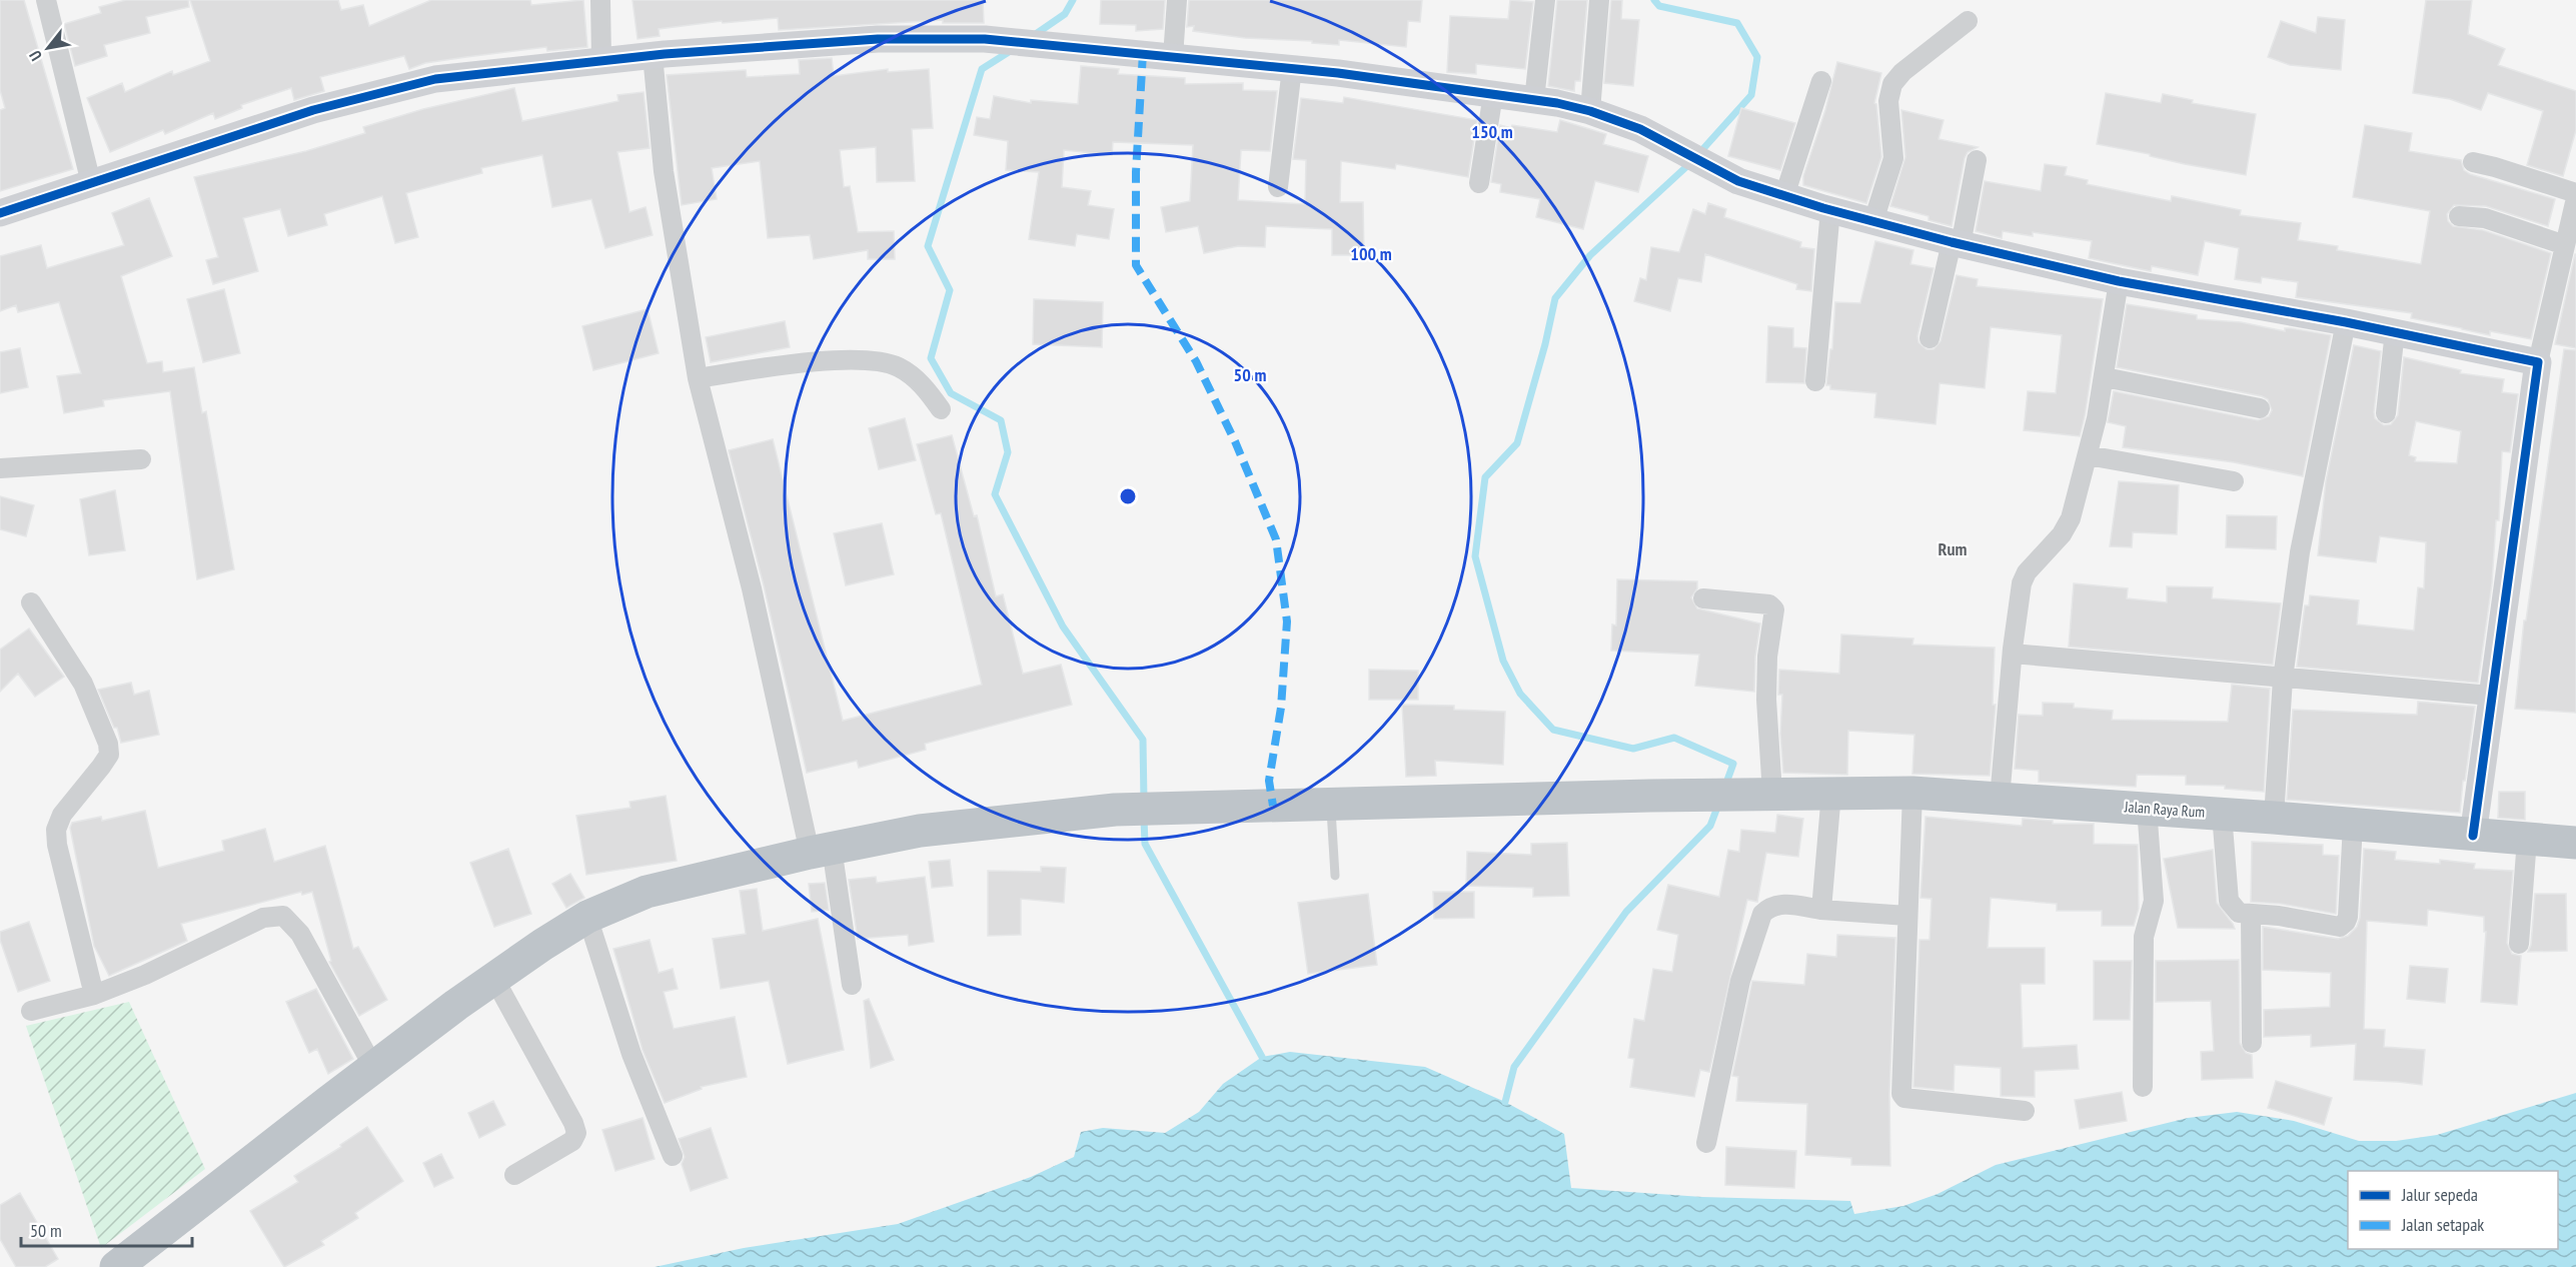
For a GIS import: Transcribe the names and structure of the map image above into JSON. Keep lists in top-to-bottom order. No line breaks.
{"streets":{"highway":["Jalan Raya Rum"]},"districts":["Rum"],"legend":["Jalur sepeda","Jalan setapak"],"scale_bar":"50 m","north":"bottom left","rings":["150 m","100 m","50 m"]}
